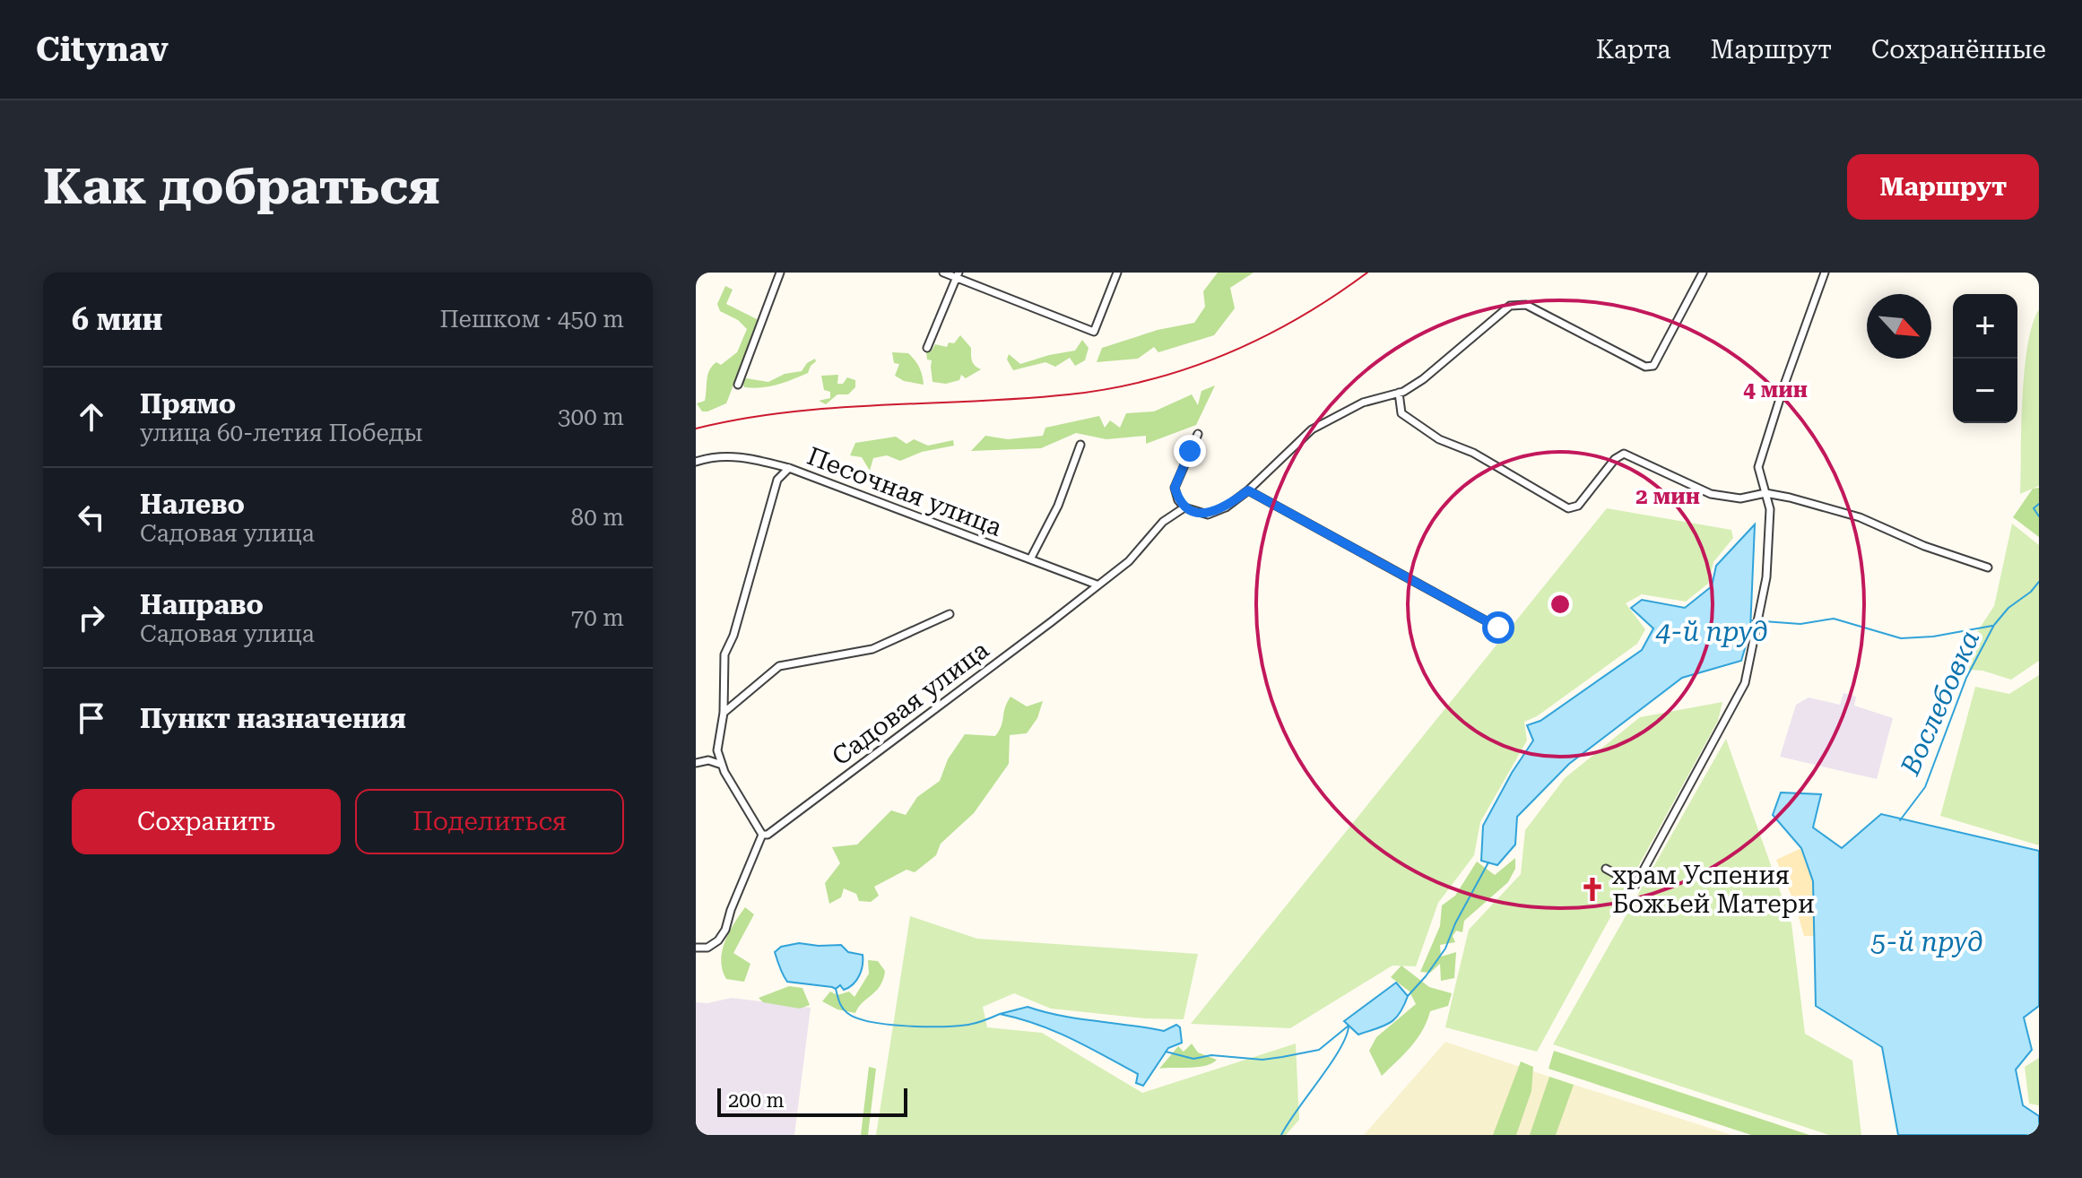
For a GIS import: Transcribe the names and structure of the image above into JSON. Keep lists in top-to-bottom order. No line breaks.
{"streets":{"street":["Песочная улица","Садовая улица"]},"crossings":[["Песочная улица","Садовая улица"]],"water":["4-й пруд","Вослебовка","5-й пруд"],"places":{"church":["храм Успения Божьей Матери"]},"scale_bar":"200 m","north":"bottom right","page":{"header":"Citynav","nav":["Карта","Маршрут","Сохранённые"],"buttons":["Маршрут",["Сохранить","Поделиться"]],"title":"Как добраться","heading":["6 мин","Пешком · 450 m"],"map_buttons":["+","−"],"list":[["Прямо","улица 60-летия Победы","300 m"],["Налево","Садовая улица","80 m"],["Направо","Садовая улица","70 m"],"Пункт назначения"],"scale":"200 m"},"rings":["4 мин","2 мин"]}
